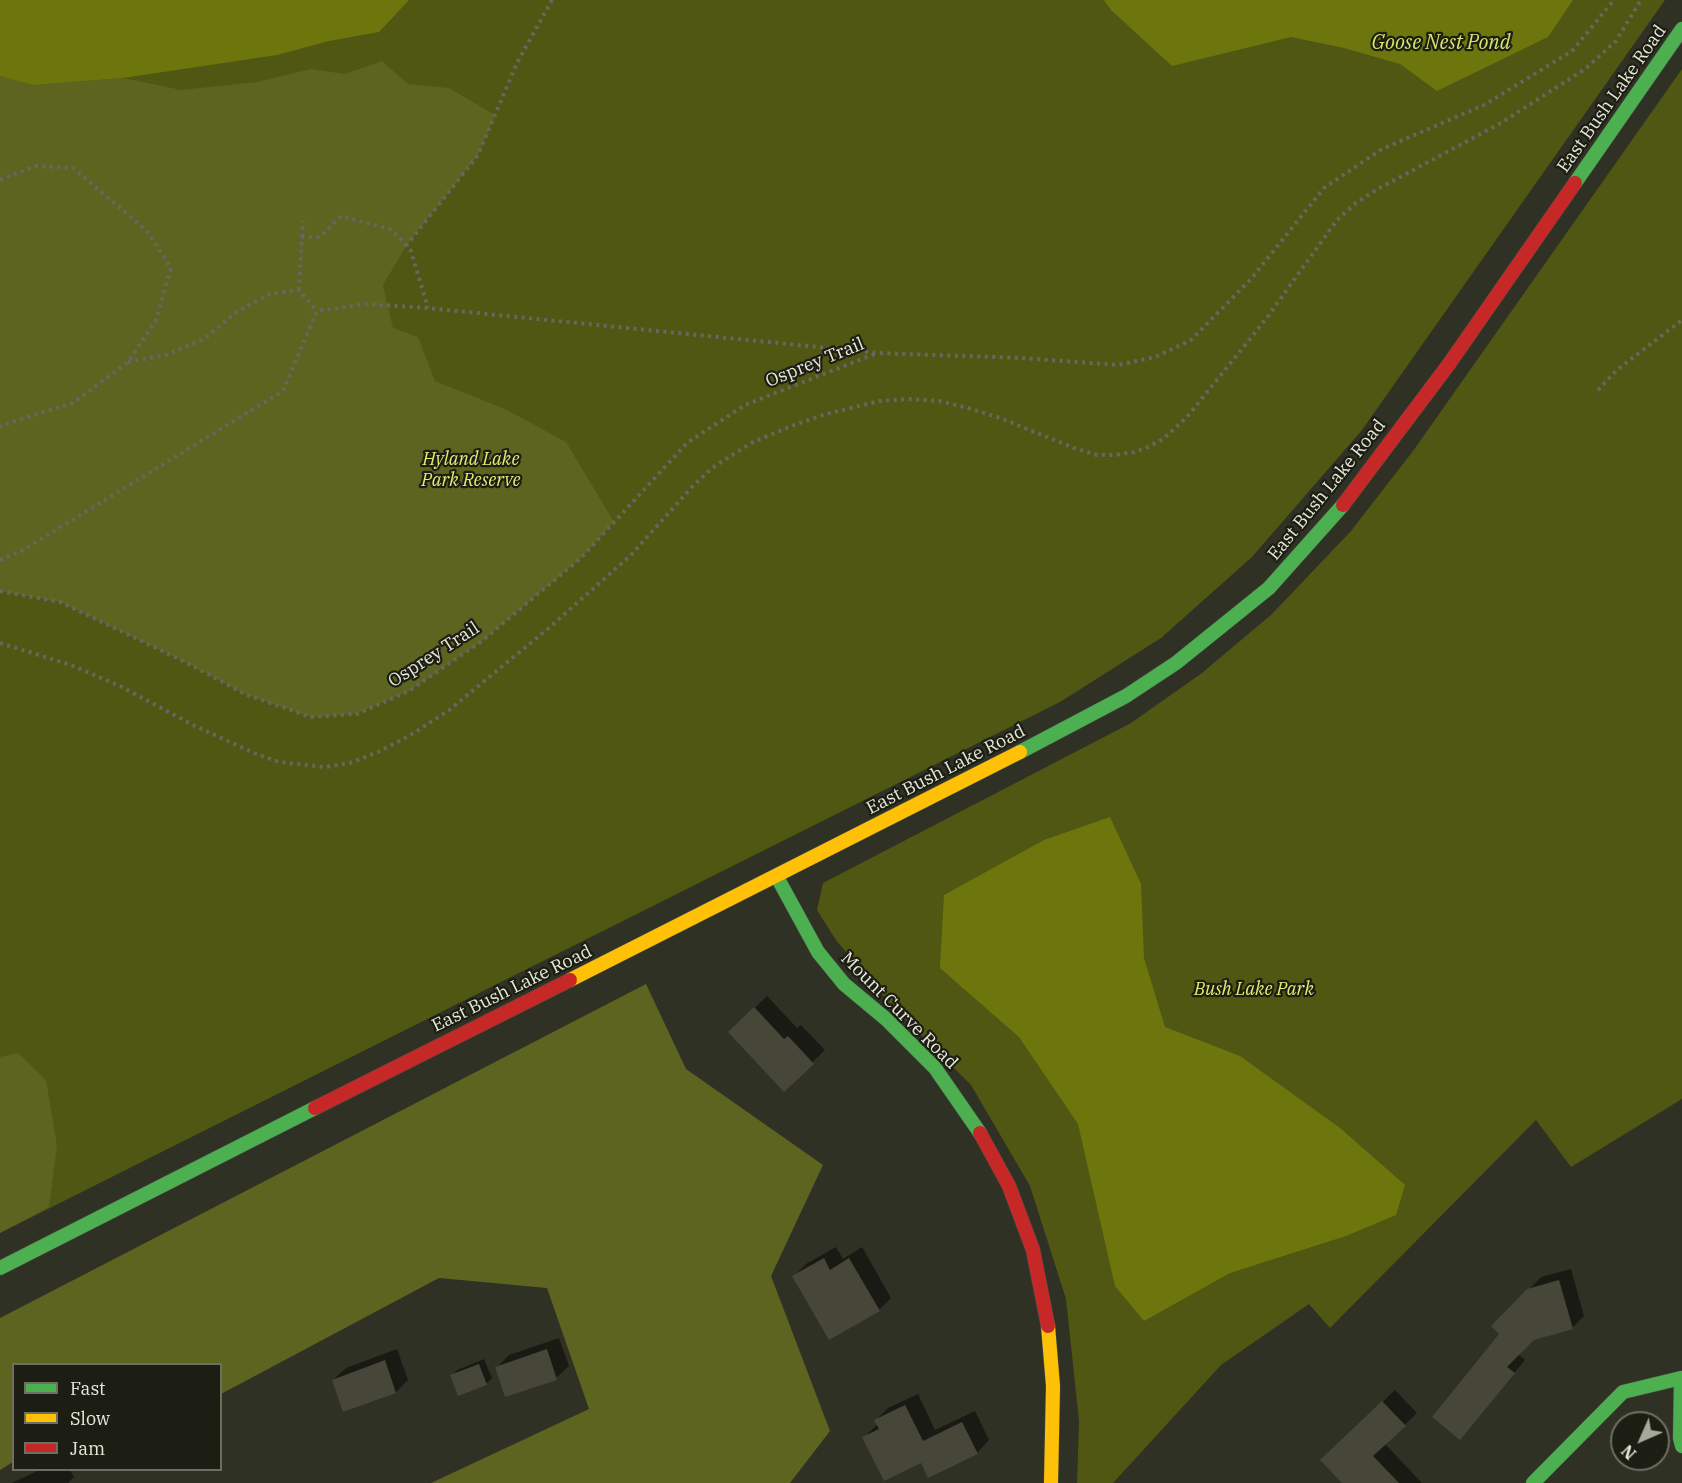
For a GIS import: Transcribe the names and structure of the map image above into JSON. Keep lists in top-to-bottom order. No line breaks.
{"streets":{"street":["East Bush Lake Road","Mount Curve Road"],"path":["Osprey Trail"]},"crossings":[["East Bush Lake Road","Mount Curve Road"]],"water":["Goose Nest Pond"],"parks":["Hyland Lake Park Reserve","Bush Lake Park"],"legend":["Fast","Slow","Jam"],"north":"bottom left"}
